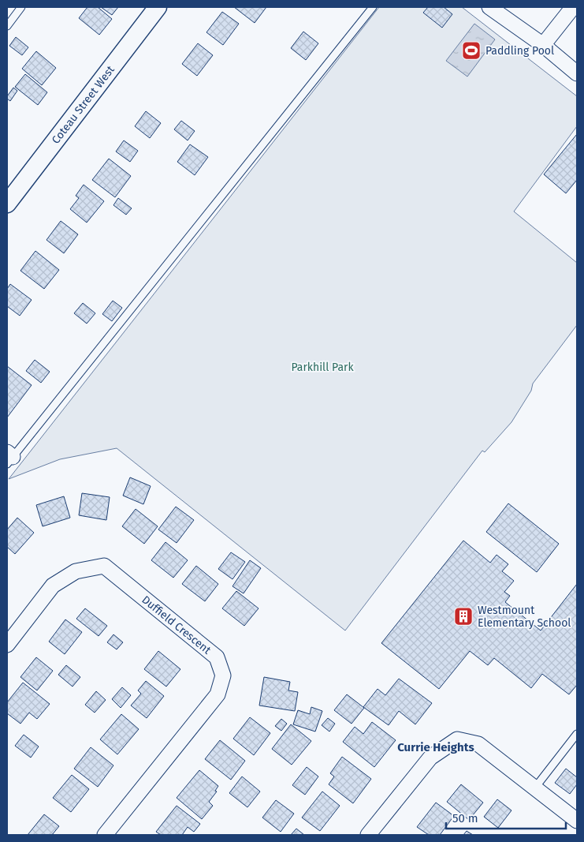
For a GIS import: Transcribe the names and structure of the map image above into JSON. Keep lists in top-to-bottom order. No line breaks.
{"streets":{"street":["Coteau Street West","Duffield Crescent"]},"districts":["Currie Heights"],"parks":["Parkhill Park"],"places":{"sports":["Paddling Pool"],"building":["Westmount Elementary School"]},"scale_bar":"50 m"}
